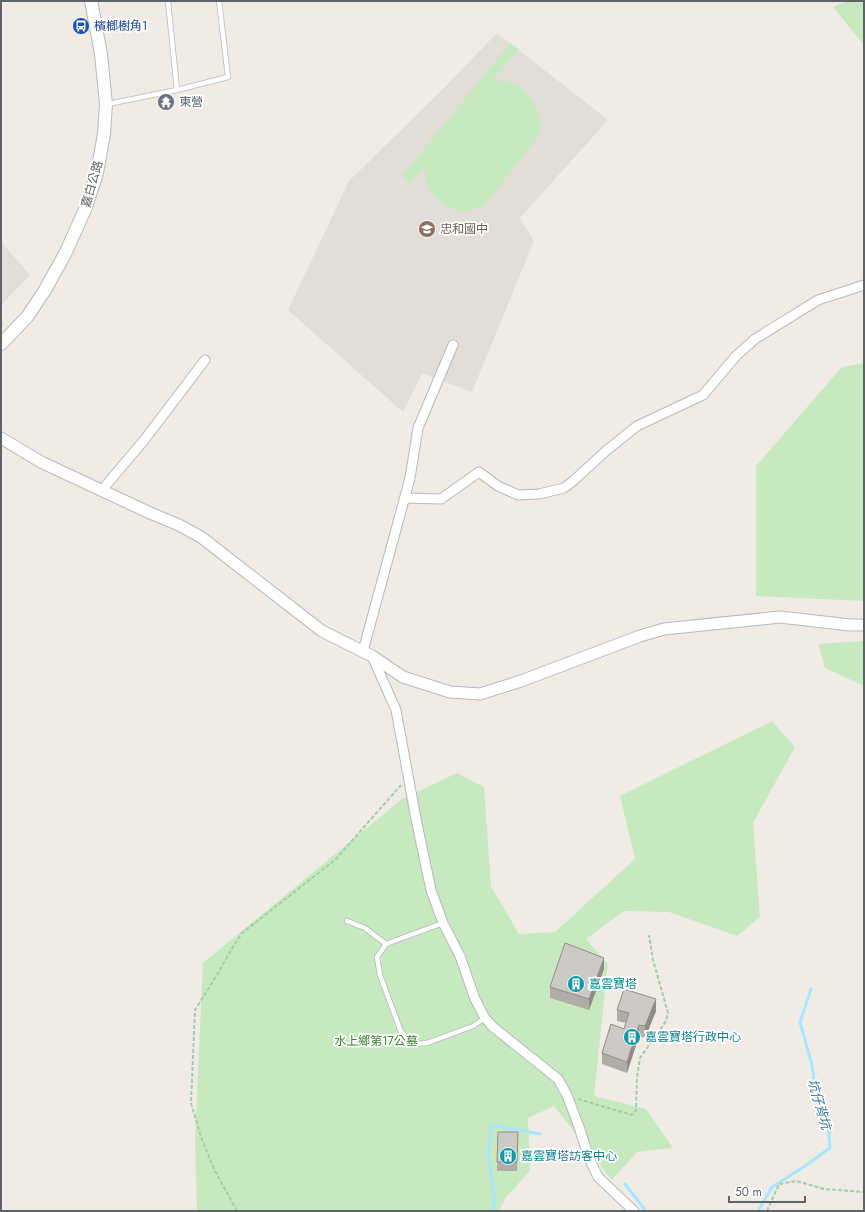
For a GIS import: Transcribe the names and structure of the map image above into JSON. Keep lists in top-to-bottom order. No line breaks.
{"streets":{"main road":["嘉白公路"]},"water":["坑仔背坑"],"parks":["水上鄉第17公墓"],"places":{"bus stop":["檳榔樹角1"],"temple":["東營"],"school or university":["忠和國中"],"building":["嘉雲寶塔","嘉雲寶塔行政中心","嘉雲寶塔訪客中心"]},"scale_bar":"50 m"}
